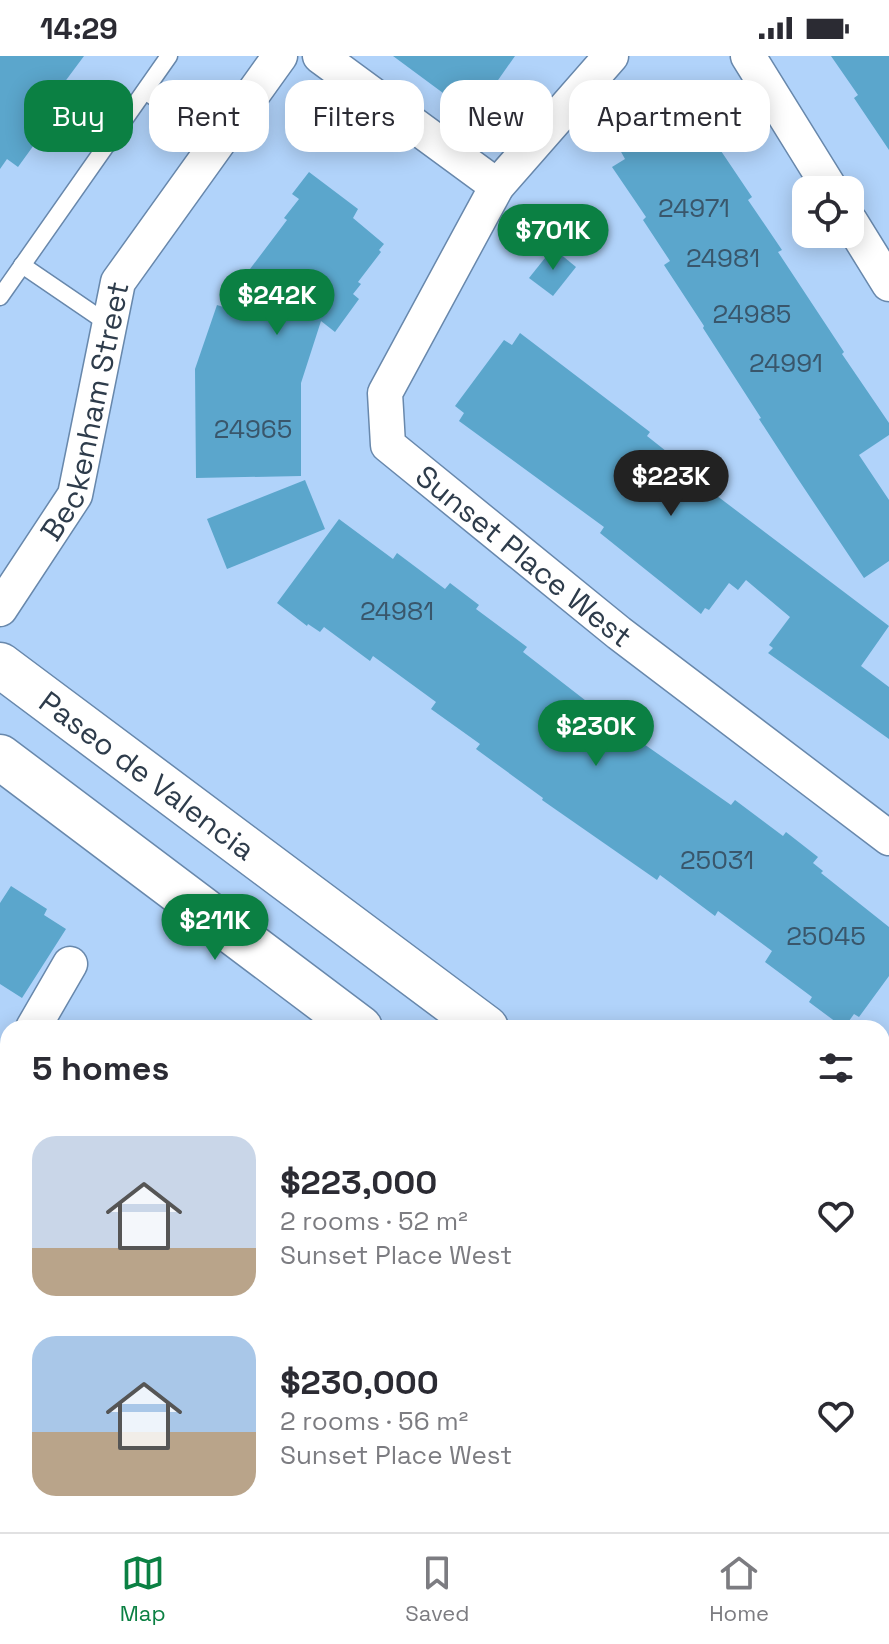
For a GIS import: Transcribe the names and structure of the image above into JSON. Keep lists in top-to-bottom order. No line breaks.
{"streets":{"main road":["Paseo de Valencia"],"street":["Beckenham Street","Sunset Place West"]},"house_numbers":["24971","24981","24985","24991","24965","24981","25031","25045"],"page":{"status":"14:29","chip":["Buy","Rent","Filters","New","Apartment"],"price":["$701K","$242K","$223K","$230K","$211K"],"heading":"5 homes","list":[{"name":"$223,000","note":"2 rooms · 52 m² · Sunset Place West"},{"name":"$230,000","note":"2 rooms · 56 m² · Sunset Place West"}],"tabs":["Map","Saved","Home"]}}
